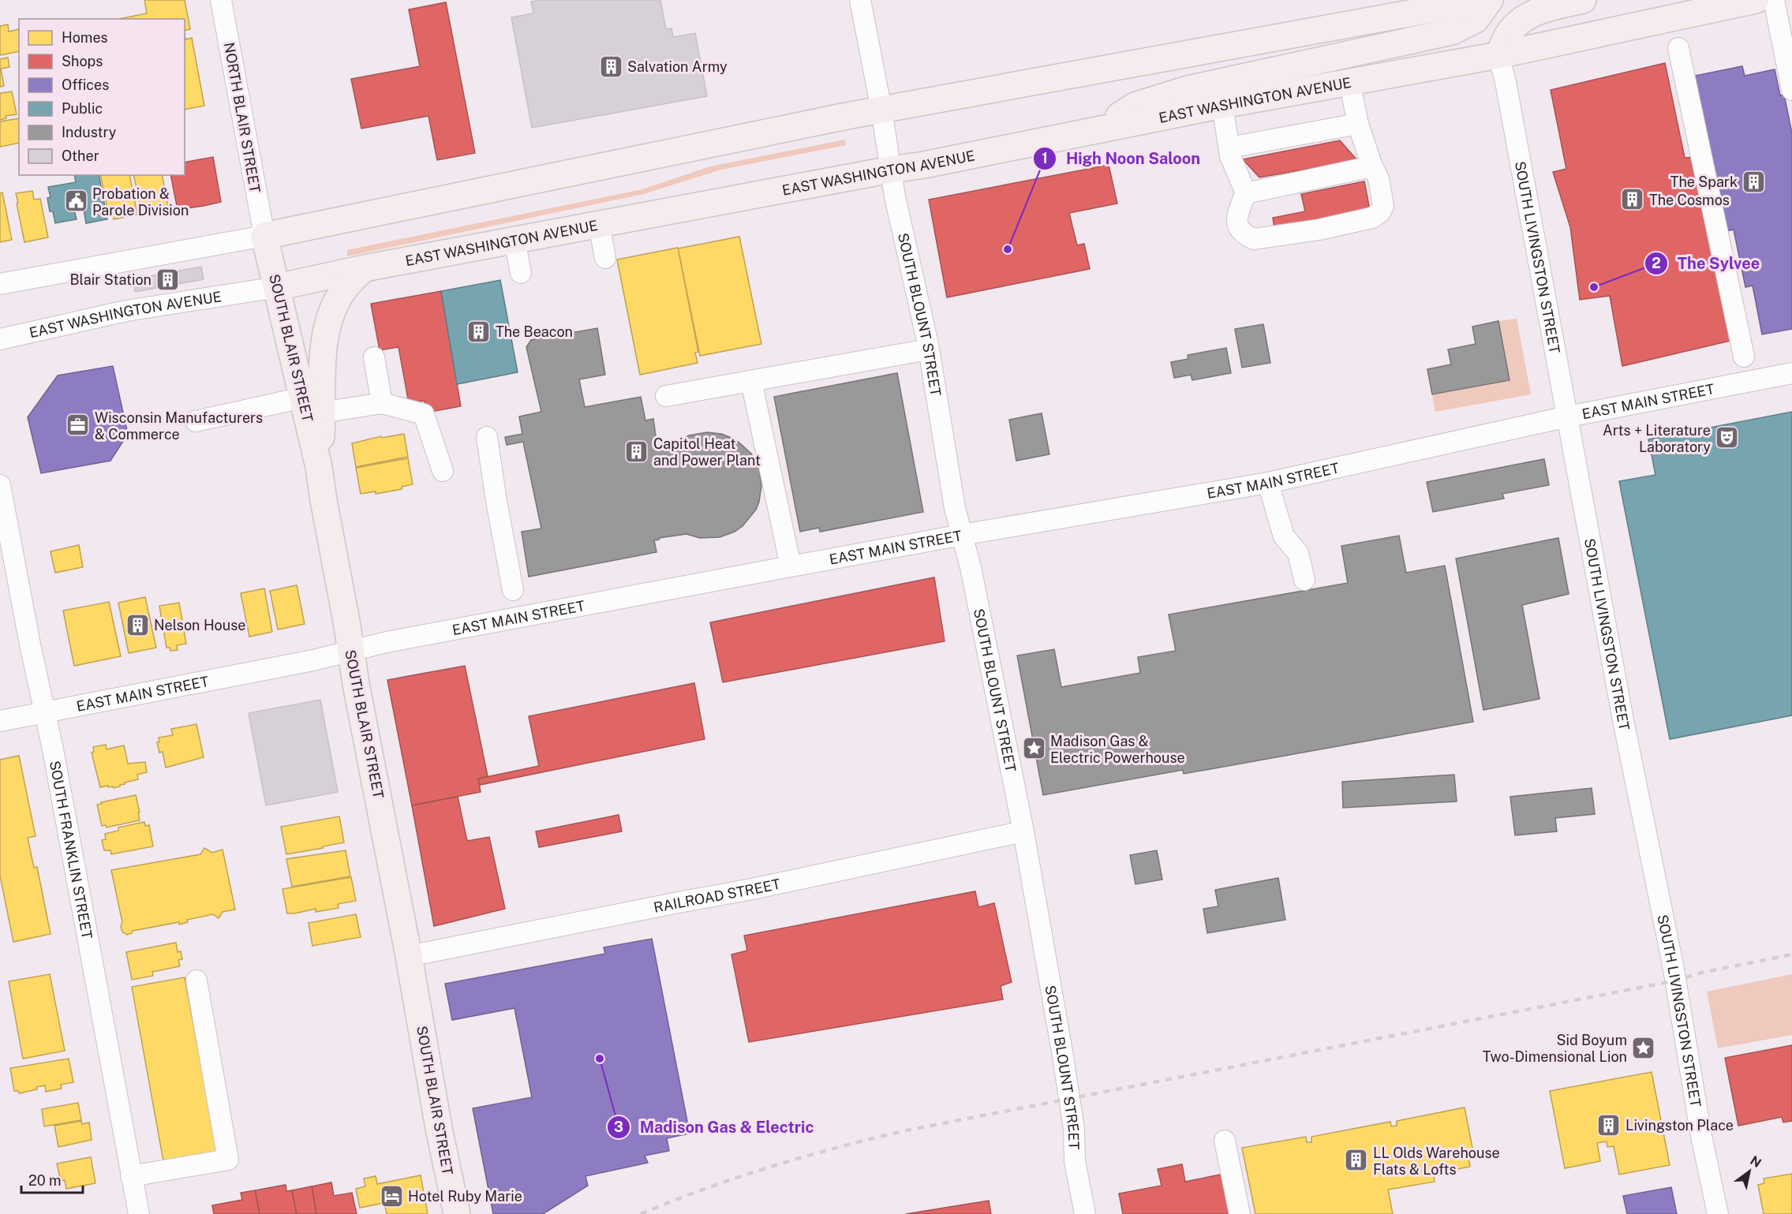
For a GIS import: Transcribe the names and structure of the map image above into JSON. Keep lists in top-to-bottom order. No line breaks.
{"streets":{"main road":["EAST WASHINGTON AVENUE","SOUTH BLAIR STREET"],"street":["NORTH BLAIR STREET","SOUTH LIVINGSTON STREET","SOUTH BLOUNT STREET","EAST MAIN STREET","SOUTH FRANKLIN STREET","RAILROAD STREET"]},"crossings":[["EAST WASHINGTON AVENUE","SOUTH LIVINGSTON STREET"],["EAST WASHINGTON AVENUE","SOUTH BLOUNT STREET"],["EAST WASHINGTON AVENUE","SOUTH BLAIR STREET"],["NORTH BLAIR STREET","SOUTH BLAIR STREET"],["SOUTH LIVINGSTON STREET","EAST MAIN STREET"],["SOUTH BLOUNT STREET","EAST MAIN STREET"],["SOUTH BLOUNT STREET","RAILROAD STREET"],["SOUTH BLAIR STREET","EAST MAIN STREET"],["SOUTH BLAIR STREET","RAILROAD STREET"],["EAST MAIN STREET","SOUTH FRANKLIN STREET"]],"places":{"building":["Salvation Army","The Spark","The Cosmos","Blair Station","The Beacon","Capitol Heat and Power Plant","Nelson House","Livingston Place","LL Olds Warehouse Flats & Lofts"],"public building":["Probation & Parole Division"],"other":["High Noon Saloon","The Sylvee","Madison Gas & Electric"],"office":["Wisconsin Manufacturers & Commerce"],"theatre":["Arts + Literature Laboratory"],"place":["Madison Gas & Electric Powerhouse","Sid Boyum Two-Dimensional Lion"],"hotel":["Hotel Ruby Marie"]},"legend":["Homes","Shops","Offices","Public","Industry","Other"],"scale_bar":"20 m","north":"top right"}
